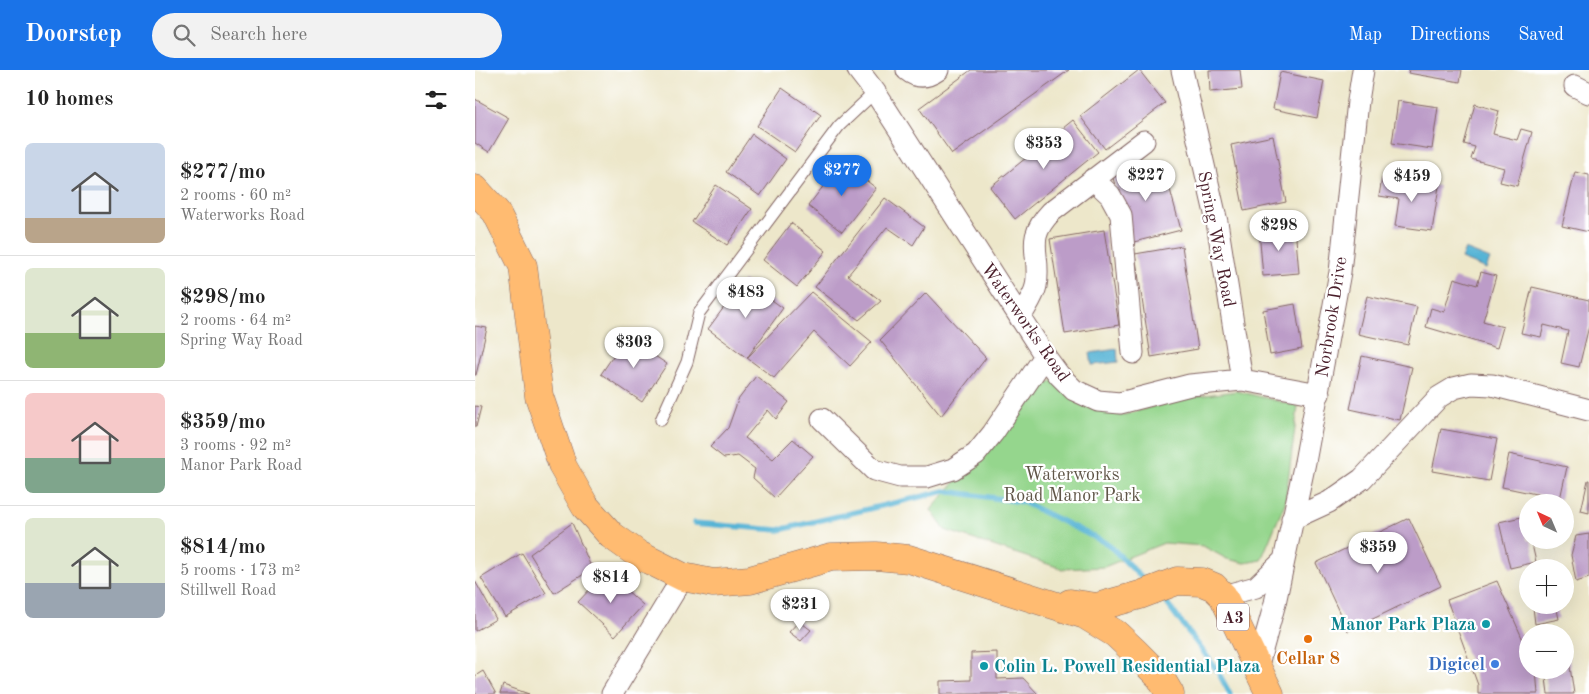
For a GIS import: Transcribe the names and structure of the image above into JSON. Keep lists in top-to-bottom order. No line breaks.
{"streets":{"main road":["A3"],"street":["Spring Way Road","Norbrook Drive","Waterworks Road"]},"crossings":[["Spring Way Road","Waterworks Road"],["Norbrook Drive","Waterworks Road"],["Norbrook Drive","A3"]],"parks":["Waterworks Road Manor Park"],"places":["Manor Park Plaza","Cellar 8","Digicel","Colin L. Powell Residential Plaza"],"north":"top left","page":{"header":"Doorstep","search":"Search here","nav":["Map","Directions","Saved"],"heading":"10 homes","price":["$353","$277","$227","$459","$298","$483","$303","$359","$814","$231"],"list":[{"name":"$277/mo","note":"2 rooms · 60 m² · Waterworks Road"},{"name":"$298/mo","note":"2 rooms · 64 m² · Spring Way Road"},{"name":"$359/mo","note":"3 rooms · 92 m² · Manor Park Road"},{"name":"$814/mo","note":"5 rooms · 173 m² · Stillwell Road"}],"map_buttons":["+","−"]}}
